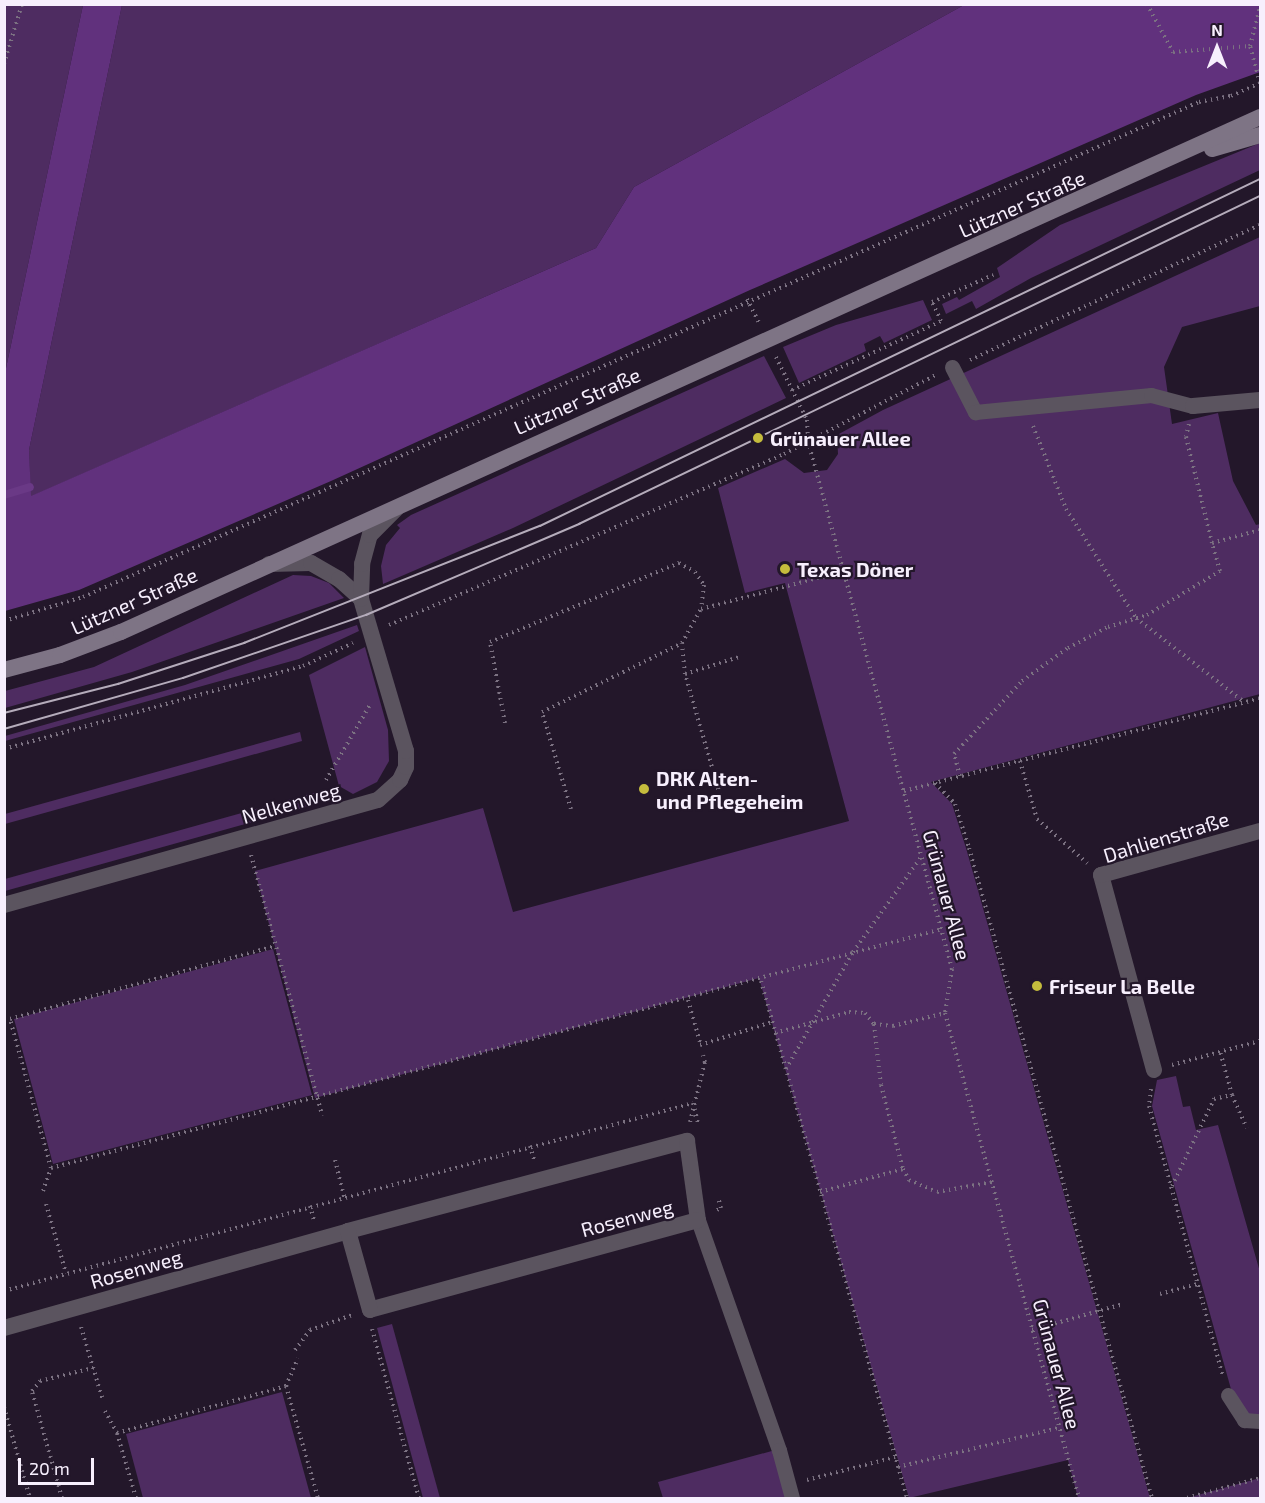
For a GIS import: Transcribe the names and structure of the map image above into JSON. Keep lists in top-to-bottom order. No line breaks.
{"streets":{"main road":["Lützner Straße"],"street":["Nelkenweg","Dahlienstraße","Rosenweg"],"path":["Grünauer Allee"]},"crossings":[["Lützner Straße","Nelkenweg"],["Lützner Straße","Grünauer Allee"]],"places":["Grünauer Allee","Texas Döner","DRK Alten- und Pflegeheim","Friseur La Belle"],"scale_bar":"20 m","north":"top"}
